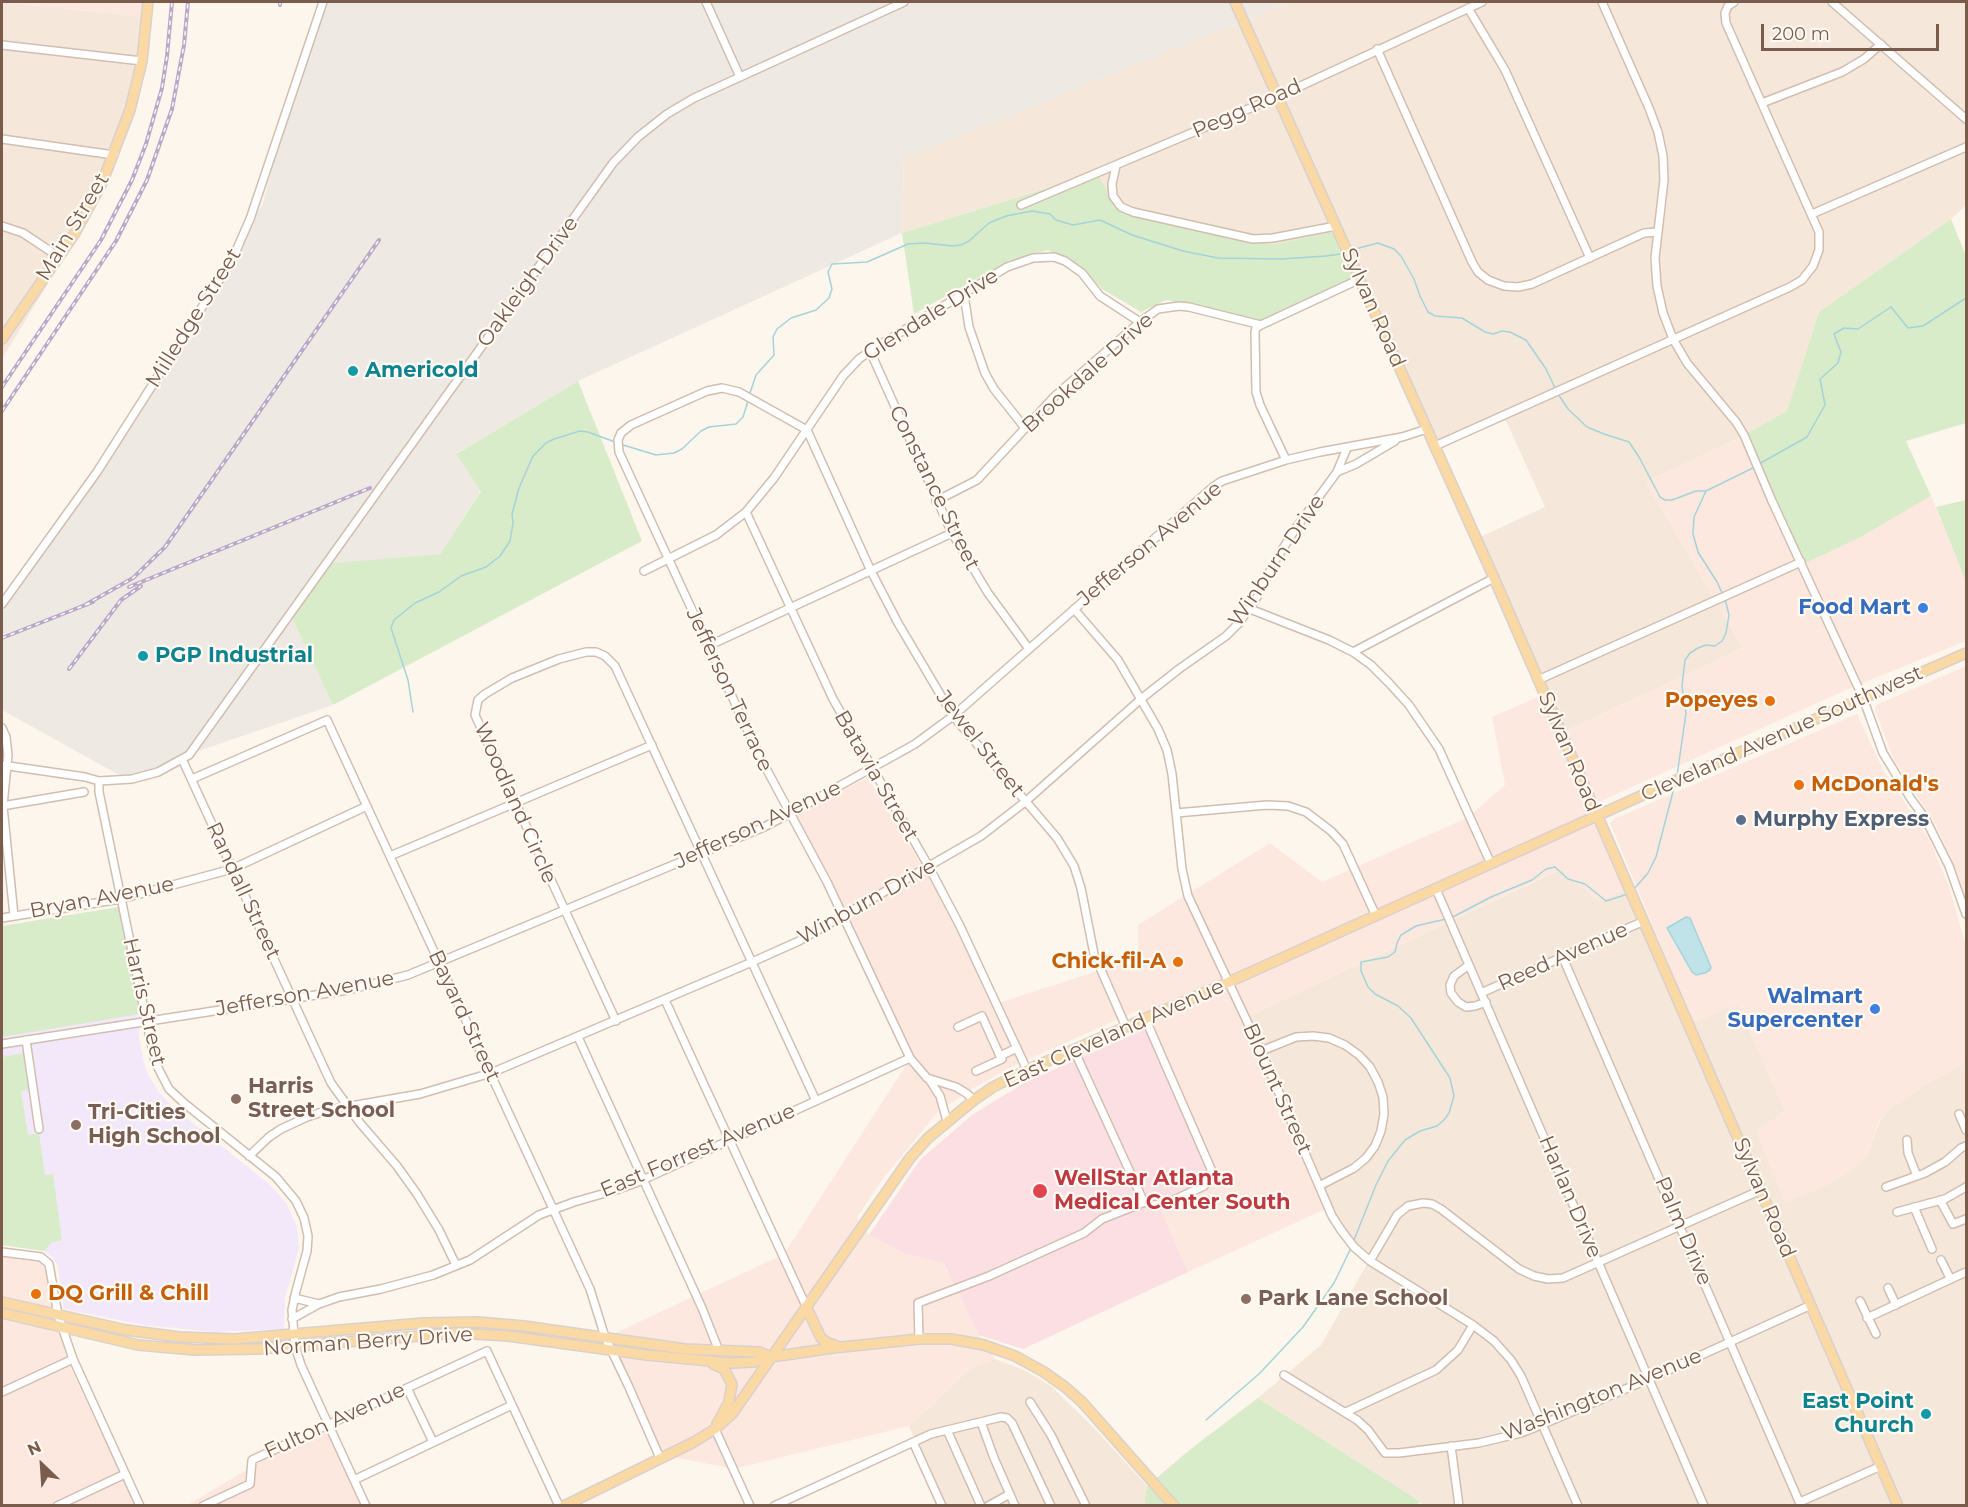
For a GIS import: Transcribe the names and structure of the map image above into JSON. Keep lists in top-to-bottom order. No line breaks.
{"streets":{"main road":["Main Street","Sylvan Road","Cleveland Avenue Southwest","East Cleveland Avenue","Norman Berry Drive"],"street":["Pegg Road","Oakleigh Drive","Glendale Drive","Milledge Street","Brookdale Drive","Constance Street","Jefferson Avenue","Winburn Drive","Jefferson Terrace","Jewel Street","Batavia Street","Woodland Circle","Randall Street","Bryan Avenue","Reed Avenue","Harris Street","Bayard Street","Blount Street","East Forrest Avenue","Harlan Drive","Palm Drive","Washington Avenue","Fulton Avenue"]},"crossings":[["Pegg Road","Sylvan Road"],["Oakleigh Drive","Randall Street"],["Sylvan Road","Jefferson Avenue"],["Sylvan Road","Cleveland Avenue Southwest"],["Sylvan Road","Reed Avenue"],["Sylvan Road","East Cleveland Avenue"],["Sylvan Road","Washington Avenue"],["Glendale Drive","Brookdale Drive"],["Glendale Drive","Constance Street"],["Glendale Drive","Jefferson Terrace"],["Glendale Drive","Jewel Street"],["Glendale Drive","Batavia Street"],["Brookdale Drive","Constance Street"],["Constance Street","Jefferson Avenue"],["Jefferson Avenue","Winburn Drive"],["Jefferson Avenue","Jefferson Terrace"],["Jefferson Avenue","Jewel Street"],["Jefferson Avenue","Batavia Street"],["Jefferson Avenue","Woodland Circle"],["Jefferson Avenue","Randall Street"],["Jefferson Avenue","Harris Street"],["Jefferson Avenue","Bayard Street"],["Jefferson Avenue","Blount Street"],["Winburn Drive","Jefferson Terrace"],["Winburn Drive","Jewel Street"],["Winburn Drive","Batavia Street"],["Winburn Drive","Woodland Circle"],["Winburn Drive","Randall Street"],["Winburn Drive","Harris Street"],["Winburn Drive","Bayard Street"],["Winburn Drive","Blount Street"],["Jefferson Terrace","Jewel Street"],["Jefferson Terrace","East Cleveland Avenue"],["Jefferson Terrace","East Forrest Avenue"],["Cleveland Avenue Southwest","East Cleveland Avenue"],["Jewel Street","East Cleveland Avenue"],["Batavia Street","East Cleveland Avenue"],["Woodland Circle","East Forrest Avenue"],["Randall Street","Bryan Avenue"],["Randall Street","Bayard Street"],["Randall Street","East Forrest Avenue"],["Bryan Avenue","Harris Street"],["Bryan Avenue","Bayard Street"],["Reed Avenue","Harlan Drive"],["Reed Avenue","Palm Drive"],["Harris Street","East Forrest Avenue"],["Harris Street","Norman Berry Drive"],["Harris Street","Fulton Avenue"],["Bayard Street","East Cleveland Avenue"],["Bayard Street","East Forrest Avenue"],["Bayard Street","Norman Berry Drive"],["East Cleveland Avenue","Blount Street"],["East Cleveland Avenue","Harlan Drive"],["East Cleveland Avenue","Norman Berry Drive"],["Blount Street","Washington Avenue"],["Harlan Drive","Washington Avenue"],["Palm Drive","Washington Avenue"]],"places":["Americold","Food Mart","PGP Industrial","Popeyes","McDonald's","Murphy Express","Chick-fil-A","Walmart Supercenter","Harris Street School","Tri-Cities High School","WellStar Atlanta Medical Center South","DQ Grill & Chill","Park Lane School","East Point Church"],"scale_bar":"200 m","north":"top left"}
